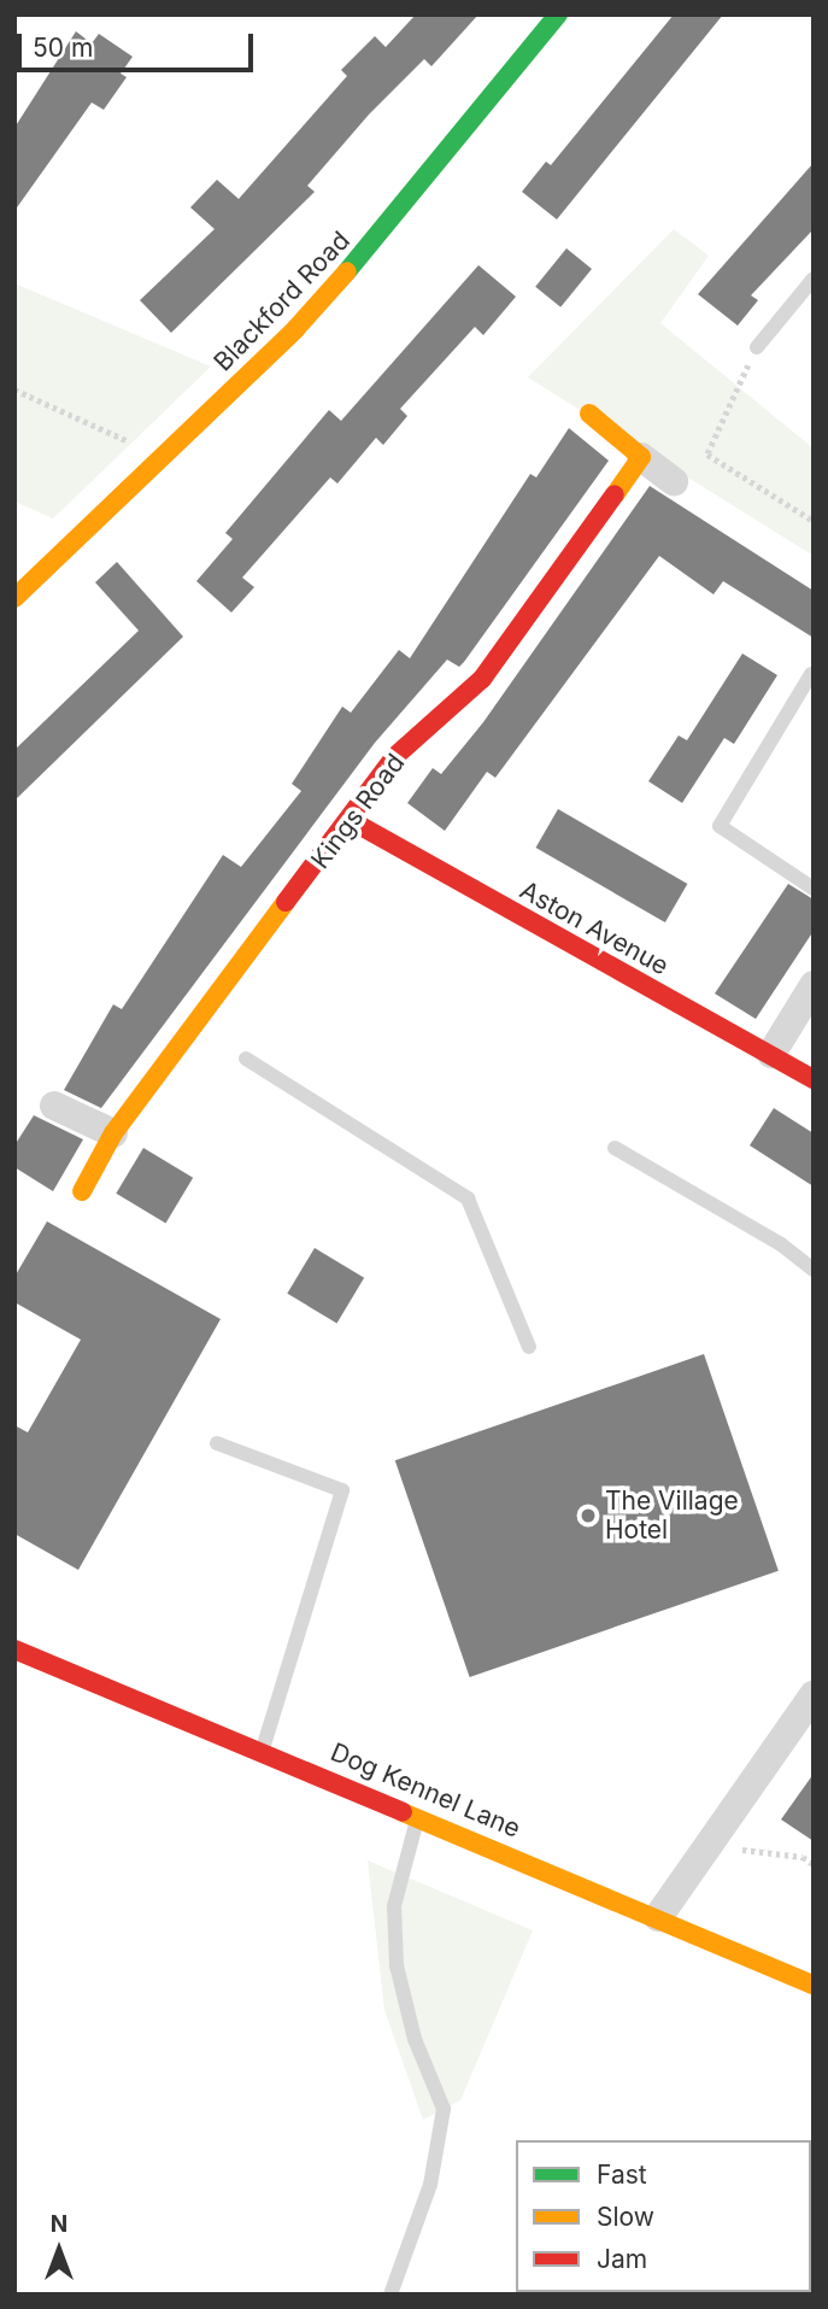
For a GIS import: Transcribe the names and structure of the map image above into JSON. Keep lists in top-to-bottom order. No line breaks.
{"streets":{"street":["Blackford Road","Kings Road","Aston Avenue","Dog Kennel Lane"]},"crossings":[["Kings Road","Aston Avenue"]],"places":["The Village Hotel"],"legend":["Fast","Slow","Jam"],"scale_bar":"50 m","north":"top"}
